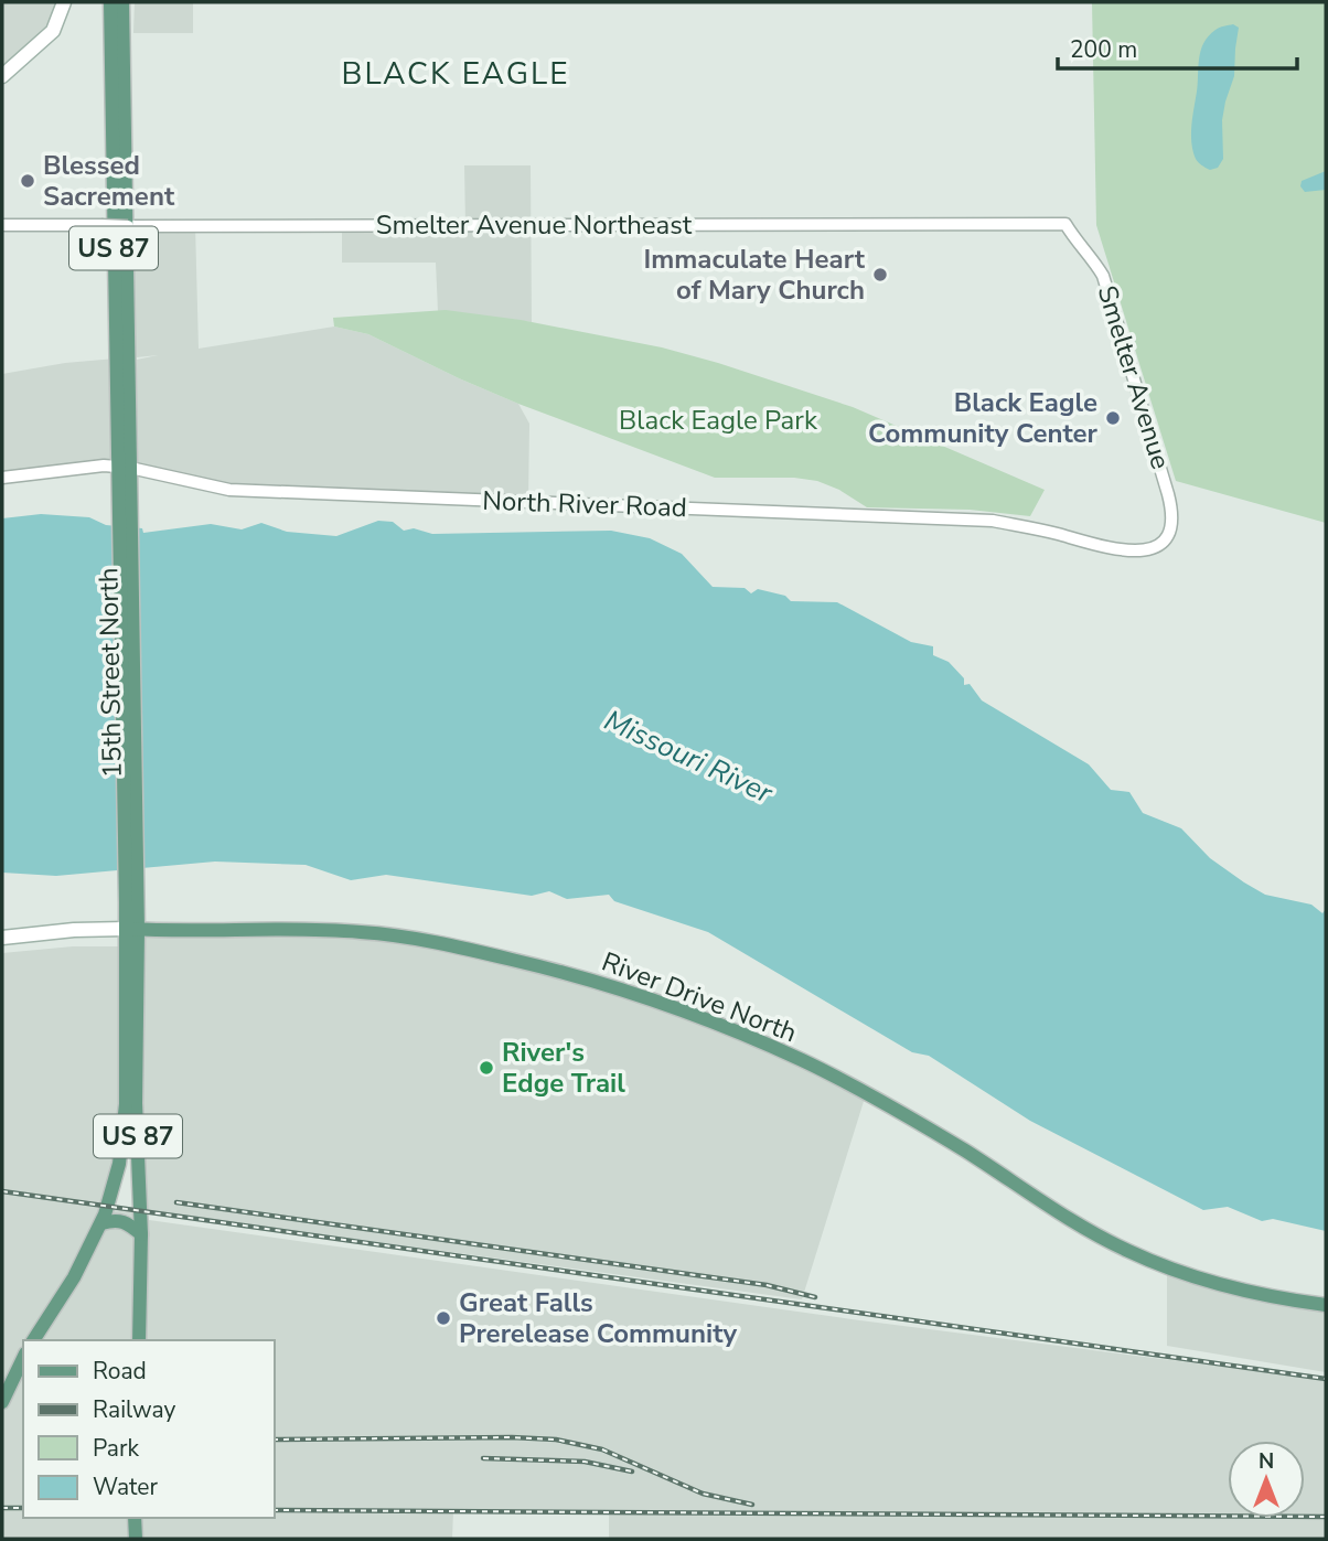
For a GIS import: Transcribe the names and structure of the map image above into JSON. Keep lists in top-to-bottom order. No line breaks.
{"streets":{"main road":["US 87","15th Street North","River Drive North"],"street":["Smelter Avenue Northeast","Smelter Avenue","North River Road"]},"crossings":[["Smelter Avenue Northeast","Smelter Avenue"],["US 87","15th Street North"],["Smelter Avenue","North River Road"],["North River Road","15th Street North"],["15th Street North","River Drive North"]],"districts":["BLACK EAGLE"],"water":["Missouri River"],"parks":["Black Eagle Park"],"places":["Blessed Sacrement","Immaculate Heart of Mary Church","Black Eagle Community Center","River's Edge Trail","Great Falls Prerelease Community"],"legend":["Road","Railway","Park","Water"],"scale_bar":"200 m","north":"top"}
